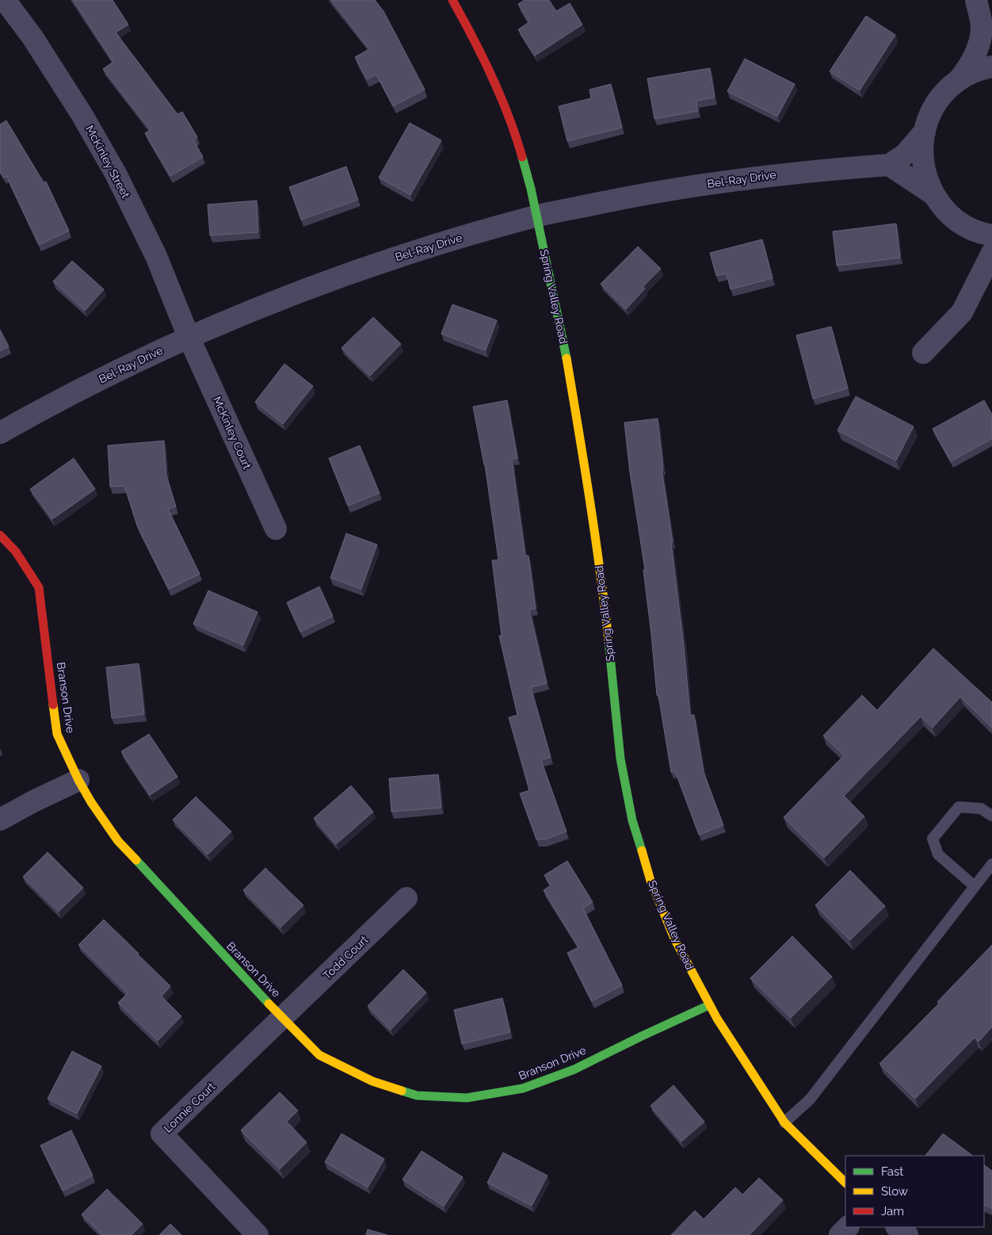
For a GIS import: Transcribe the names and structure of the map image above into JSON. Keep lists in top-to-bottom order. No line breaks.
{"streets":{"street":["McKinley Street","Bel-Ray Drive","Spring Valley Road","McKinley Court","Branson Drive","Todd Court","Lonnie Court"]},"crossings":[["McKinley Street","Bel-Ray Drive"],["McKinley Street","McKinley Court"],["Bel-Ray Drive","Spring Valley Road"],["Bel-Ray Drive","McKinley Court"],["Spring Valley Road","Branson Drive"],["Branson Drive","Todd Court"],["Branson Drive","Lonnie Court"],["Todd Court","Lonnie Court"]],"legend":["Fast","Slow","Jam"]}
